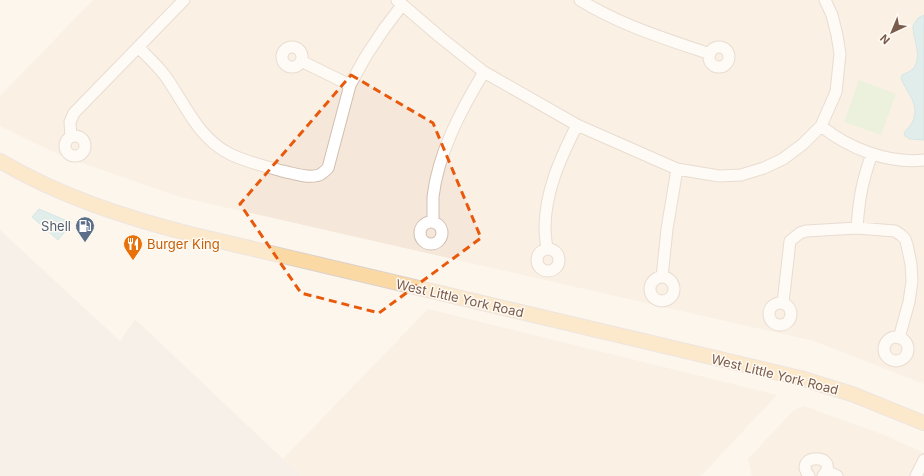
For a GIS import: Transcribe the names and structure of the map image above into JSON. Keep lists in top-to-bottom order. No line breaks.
{"streets":{"main road":["West Little York Road"]},"places":{"fuel station":["Shell"],"restaurant":["Burger King"]},"north":"bottom left"}
